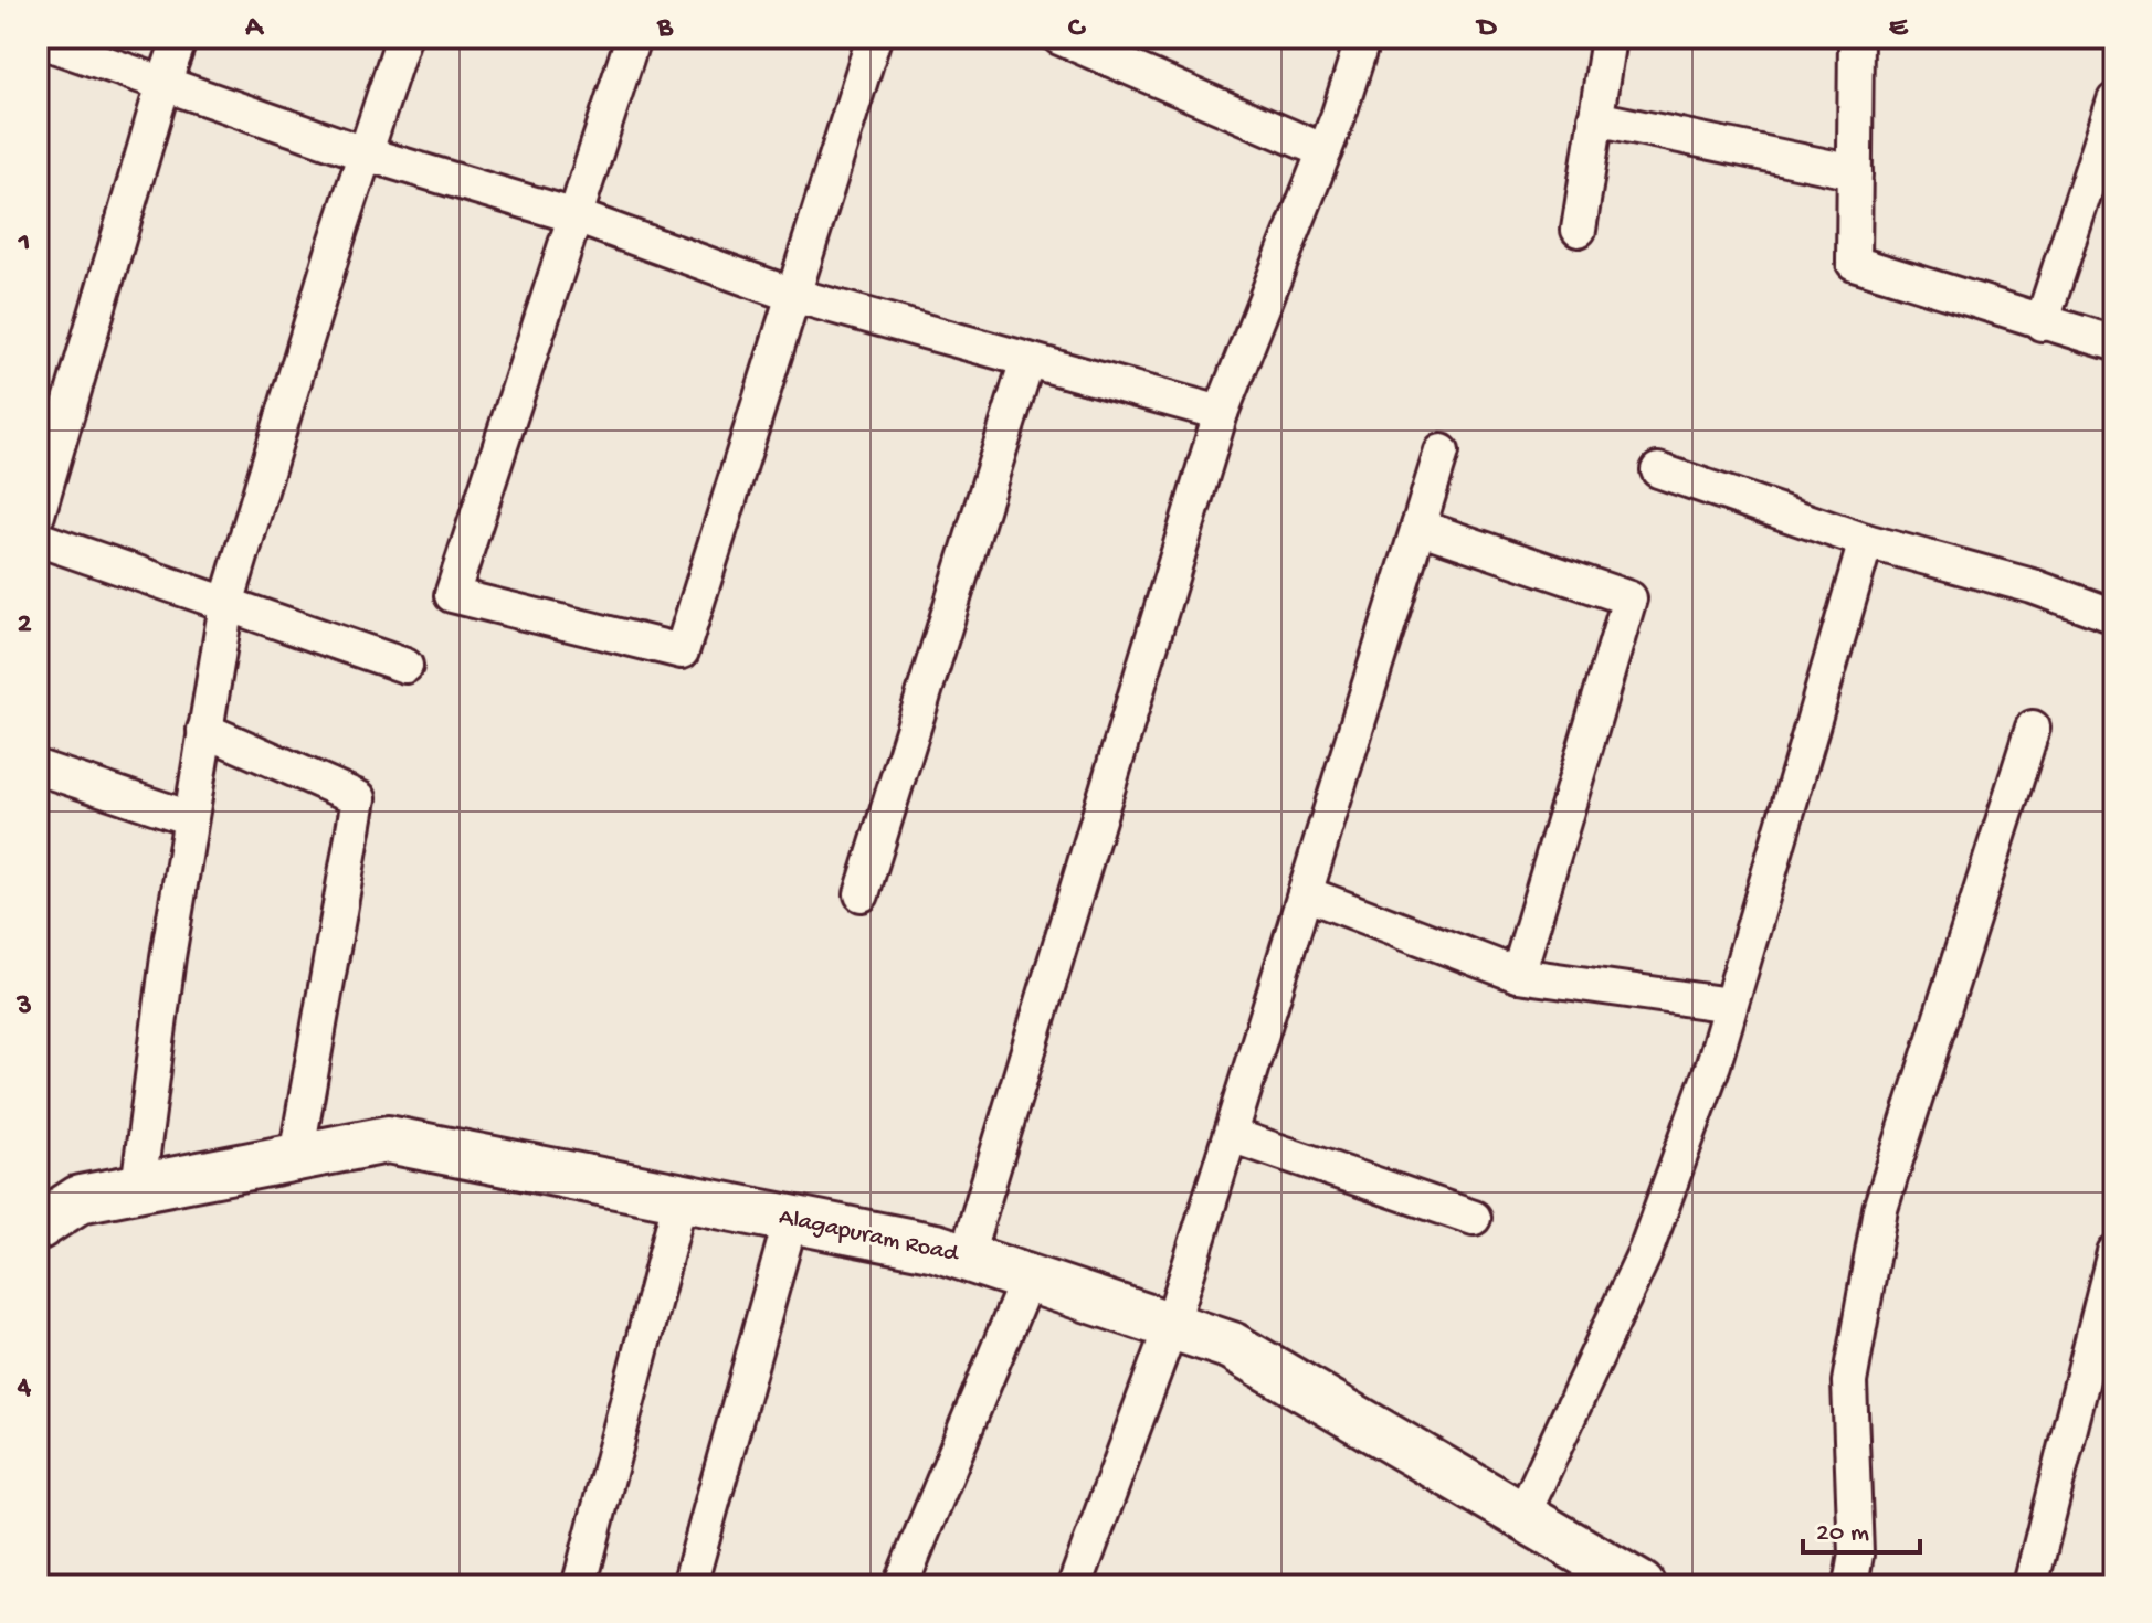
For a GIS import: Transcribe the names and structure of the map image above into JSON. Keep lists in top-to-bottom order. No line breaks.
{"streets":{"main road":["Alagapuram Road"]},"scale_bar":"20 m","grid":{"columns":["A","B","C","D","E"],"rows":["1","2","3","4"]}}
